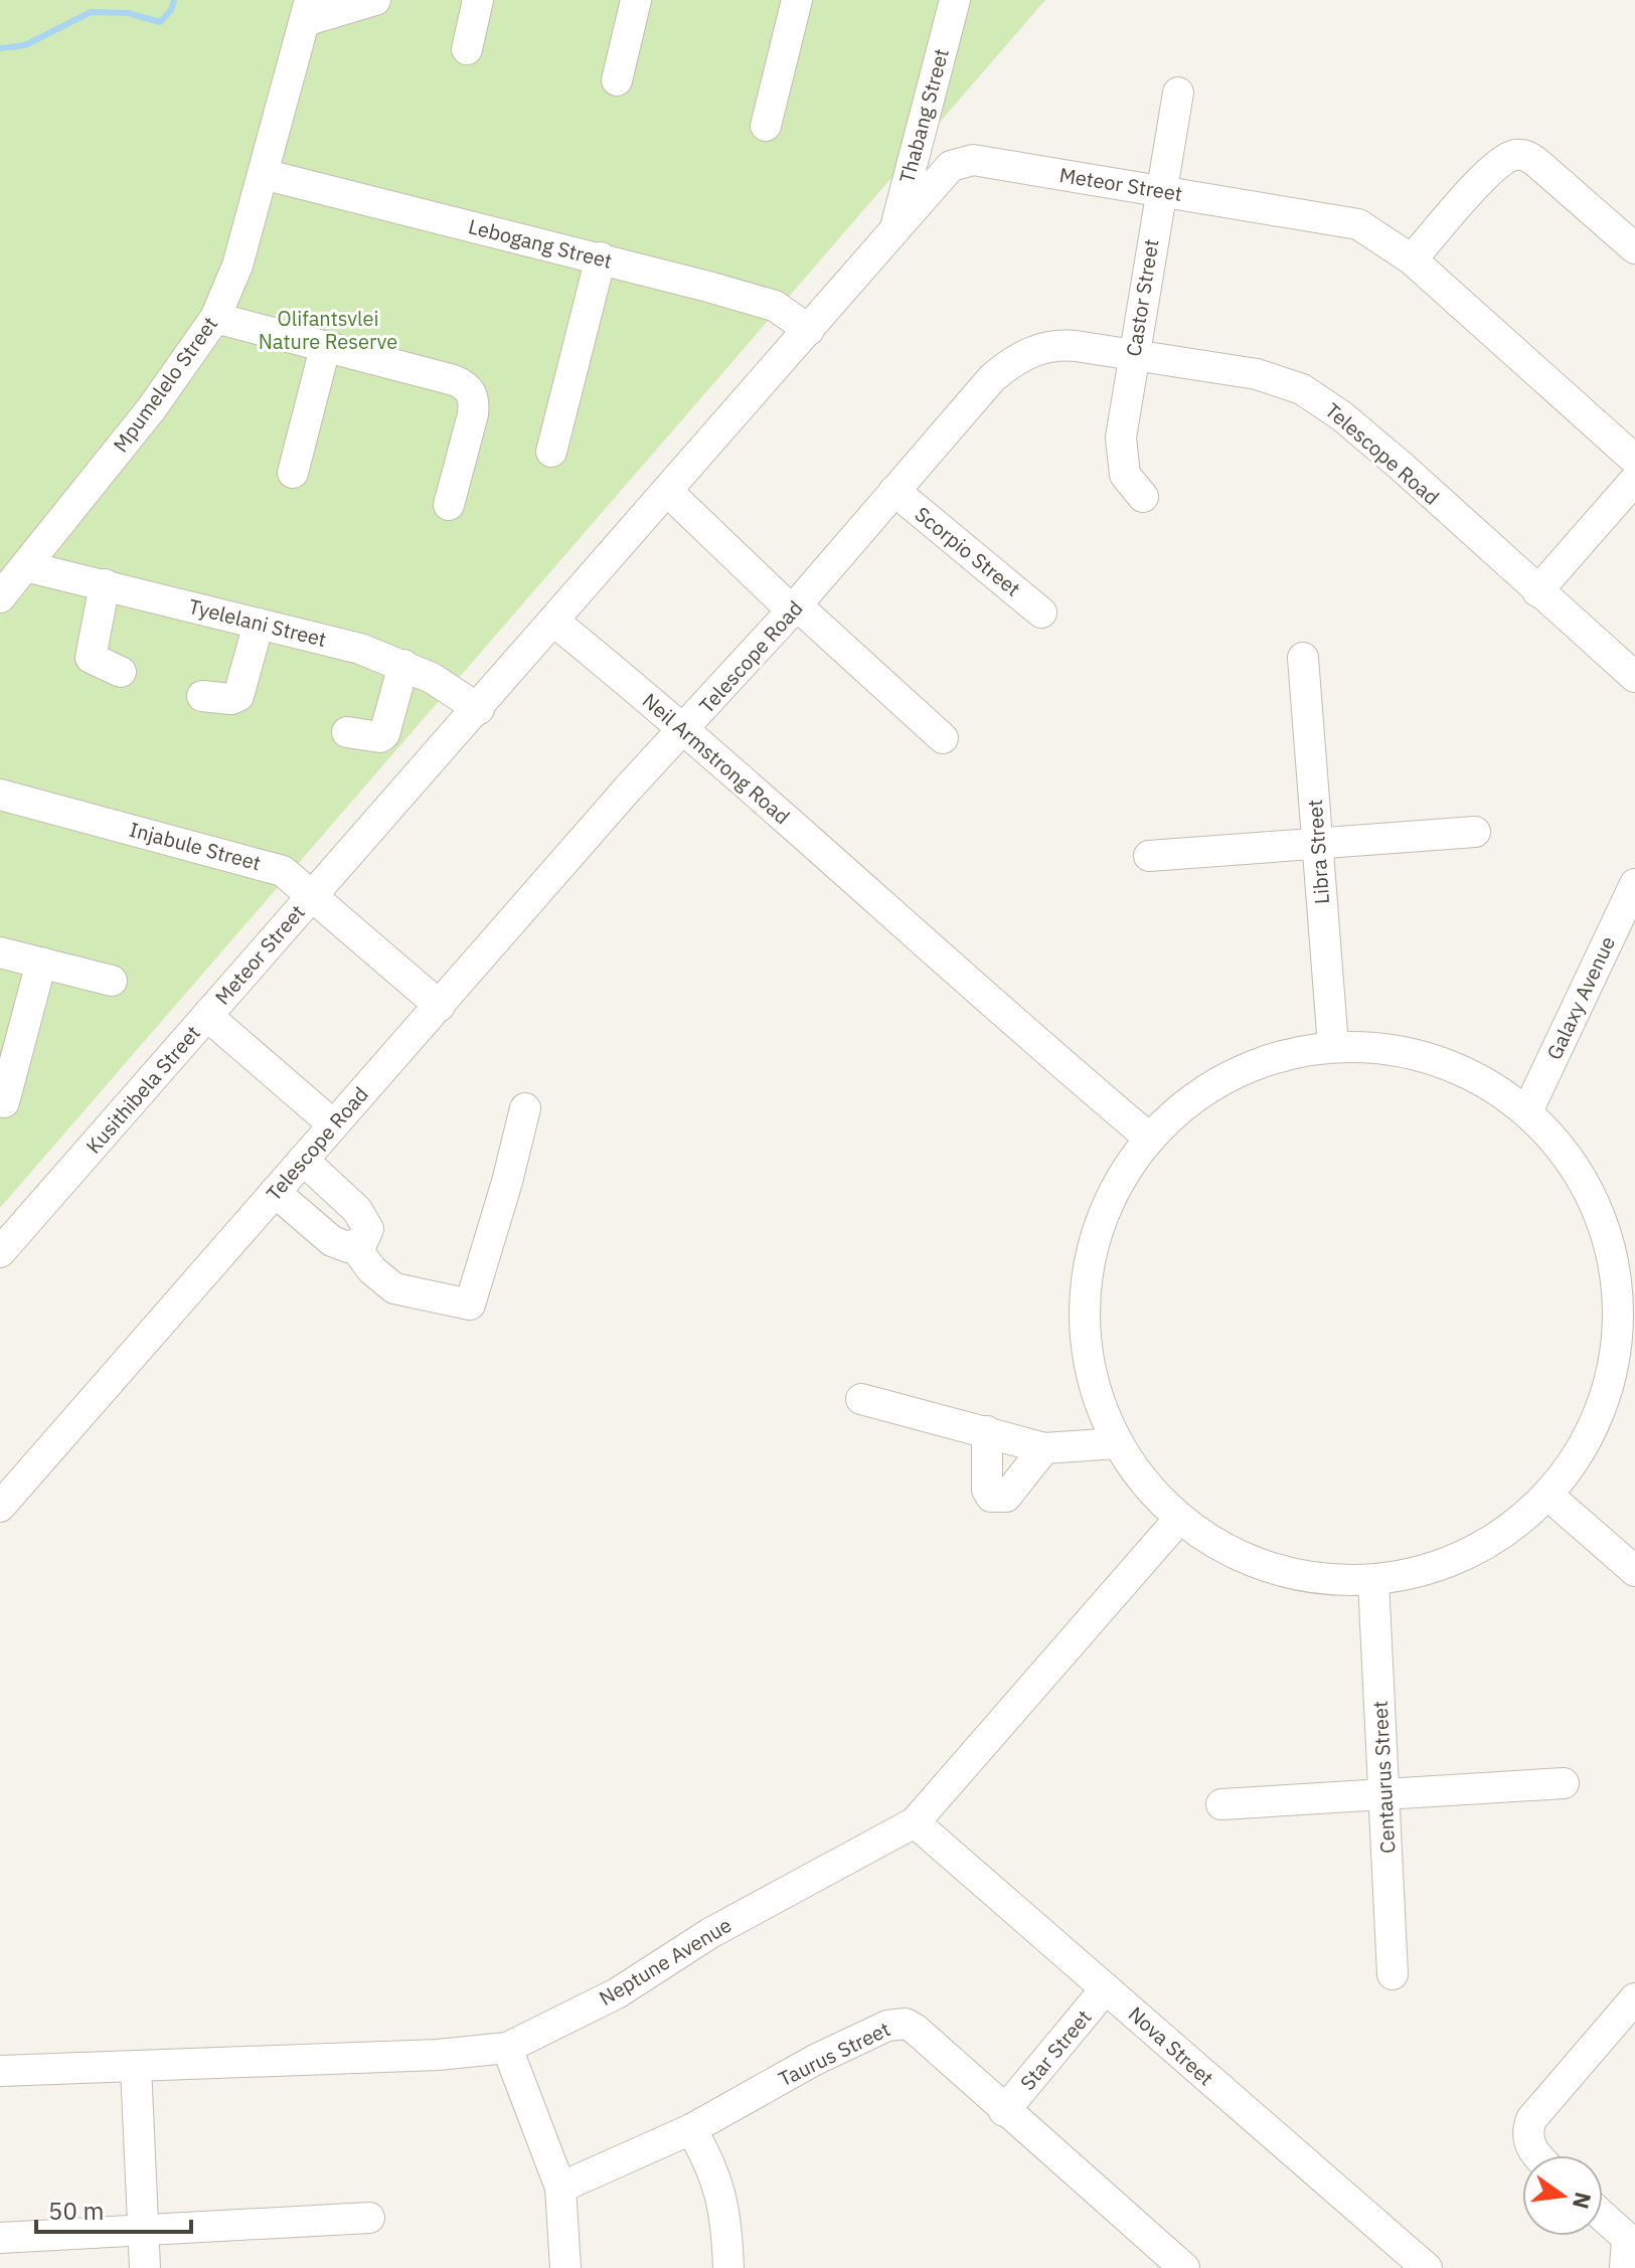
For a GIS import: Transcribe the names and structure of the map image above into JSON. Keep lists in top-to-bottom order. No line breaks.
{"streets":{"street":["Thabang Street","Meteor Street","Lebogang Street","Castor Street","Mpumelelo Street","Telescope Road","Scorpio Street","Tyelelani Street","Neil Armstrong Road","Injabule Street","Libra Street","Galaxy Avenue","Kusithibela Street","Centaurus Street","Neptune Avenue","Nova Street","Star Street","Taurus Street"]},"crossings":[["Thabang Street","Meteor Street"],["Meteor Street","Lebogang Street"],["Meteor Street","Castor Street"],["Meteor Street","Neil Armstrong Road"],["Meteor Street","Injabule Street"],["Meteor Street","Kusithibela Street"],["Lebogang Street","Mpumelelo Street"],["Castor Street","Telescope Road"],["Mpumelelo Street","Tyelelani Street"],["Telescope Road","Scorpio Street"],["Telescope Road","Neil Armstrong Road"],["Telescope Road","Injabule Street"],["Telescope Road","Kusithibela Street"],["Neptune Avenue","Nova Street"],["Nova Street","Star Street"],["Star Street","Taurus Street"]],"parks":["Olifantsvlei Nature Reserve"],"scale_bar":"50 m","north":"right"}
